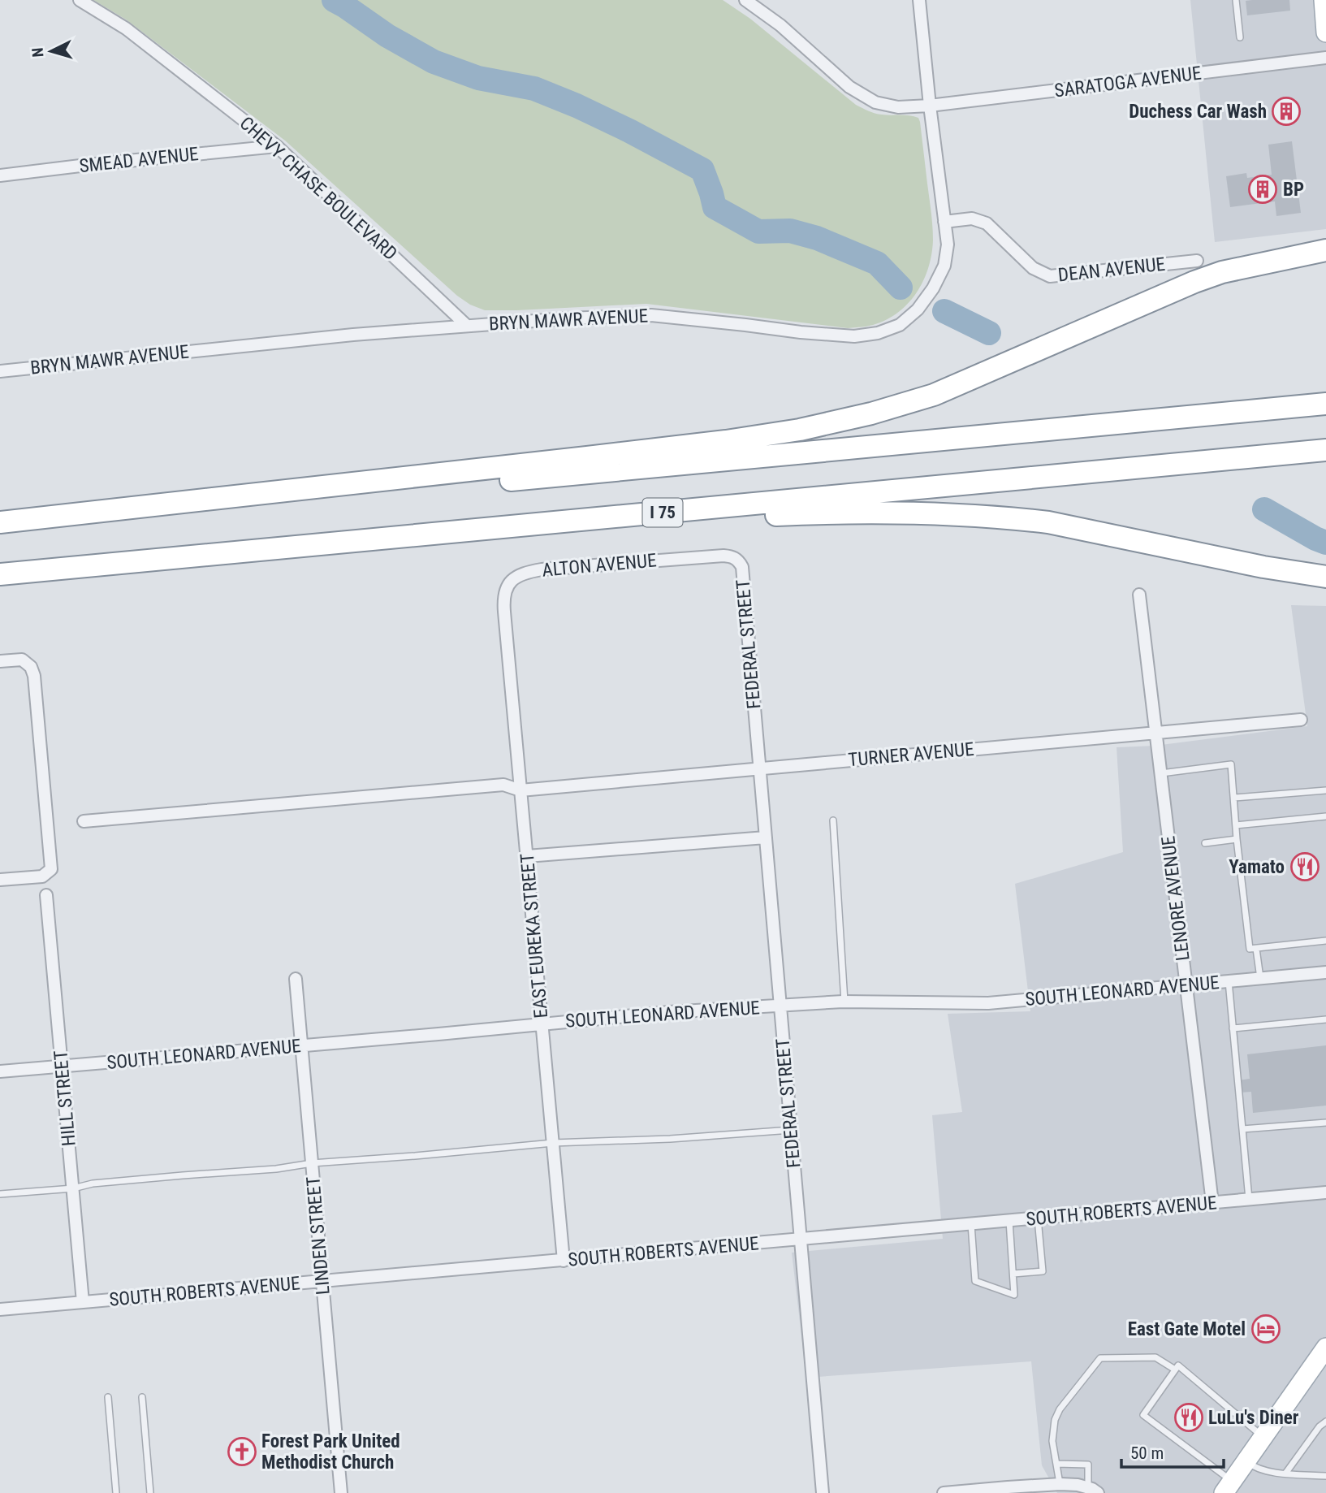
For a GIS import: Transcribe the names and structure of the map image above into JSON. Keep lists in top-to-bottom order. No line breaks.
{"streets":{"highway":["I 75"],"street":["SARATOGA AVENUE","SMEAD AVENUE","CHEVY CHASE BOULEVARD","DEAN AVENUE","BRYN MAWR AVENUE","ALTON AVENUE","FEDERAL STREET","TURNER AVENUE","LENORE AVENUE","EAST EUREKA STREET","SOUTH LEONARD AVENUE","HILL STREET","SOUTH ROBERTS AVENUE","LINDEN STREET"]},"crossings":[["SARATOGA AVENUE","BRYN MAWR AVENUE"],["SMEAD AVENUE","CHEVY CHASE BOULEVARD"],["CHEVY CHASE BOULEVARD","BRYN MAWR AVENUE"],["DEAN AVENUE","BRYN MAWR AVENUE"],["ALTON AVENUE","FEDERAL STREET"],["ALTON AVENUE","EAST EUREKA STREET"],["FEDERAL STREET","TURNER AVENUE"],["FEDERAL STREET","SOUTH LEONARD AVENUE"],["FEDERAL STREET","SOUTH ROBERTS AVENUE"],["TURNER AVENUE","LENORE AVENUE"],["TURNER AVENUE","EAST EUREKA STREET"],["LENORE AVENUE","SOUTH LEONARD AVENUE"],["LENORE AVENUE","SOUTH ROBERTS AVENUE"],["EAST EUREKA STREET","SOUTH LEONARD AVENUE"],["EAST EUREKA STREET","SOUTH ROBERTS AVENUE"],["SOUTH LEONARD AVENUE","HILL STREET"],["SOUTH LEONARD AVENUE","LINDEN STREET"],["HILL STREET","SOUTH ROBERTS AVENUE"],["SOUTH ROBERTS AVENUE","LINDEN STREET"]],"places":{"building":["Duchess Car Wash","BP"],"restaurant":["Yamato","LuLu's Diner"],"hotel":["East Gate Motel"],"church":["Forest Park United Methodist Church"]},"scale_bar":"50 m","north":"left"}
